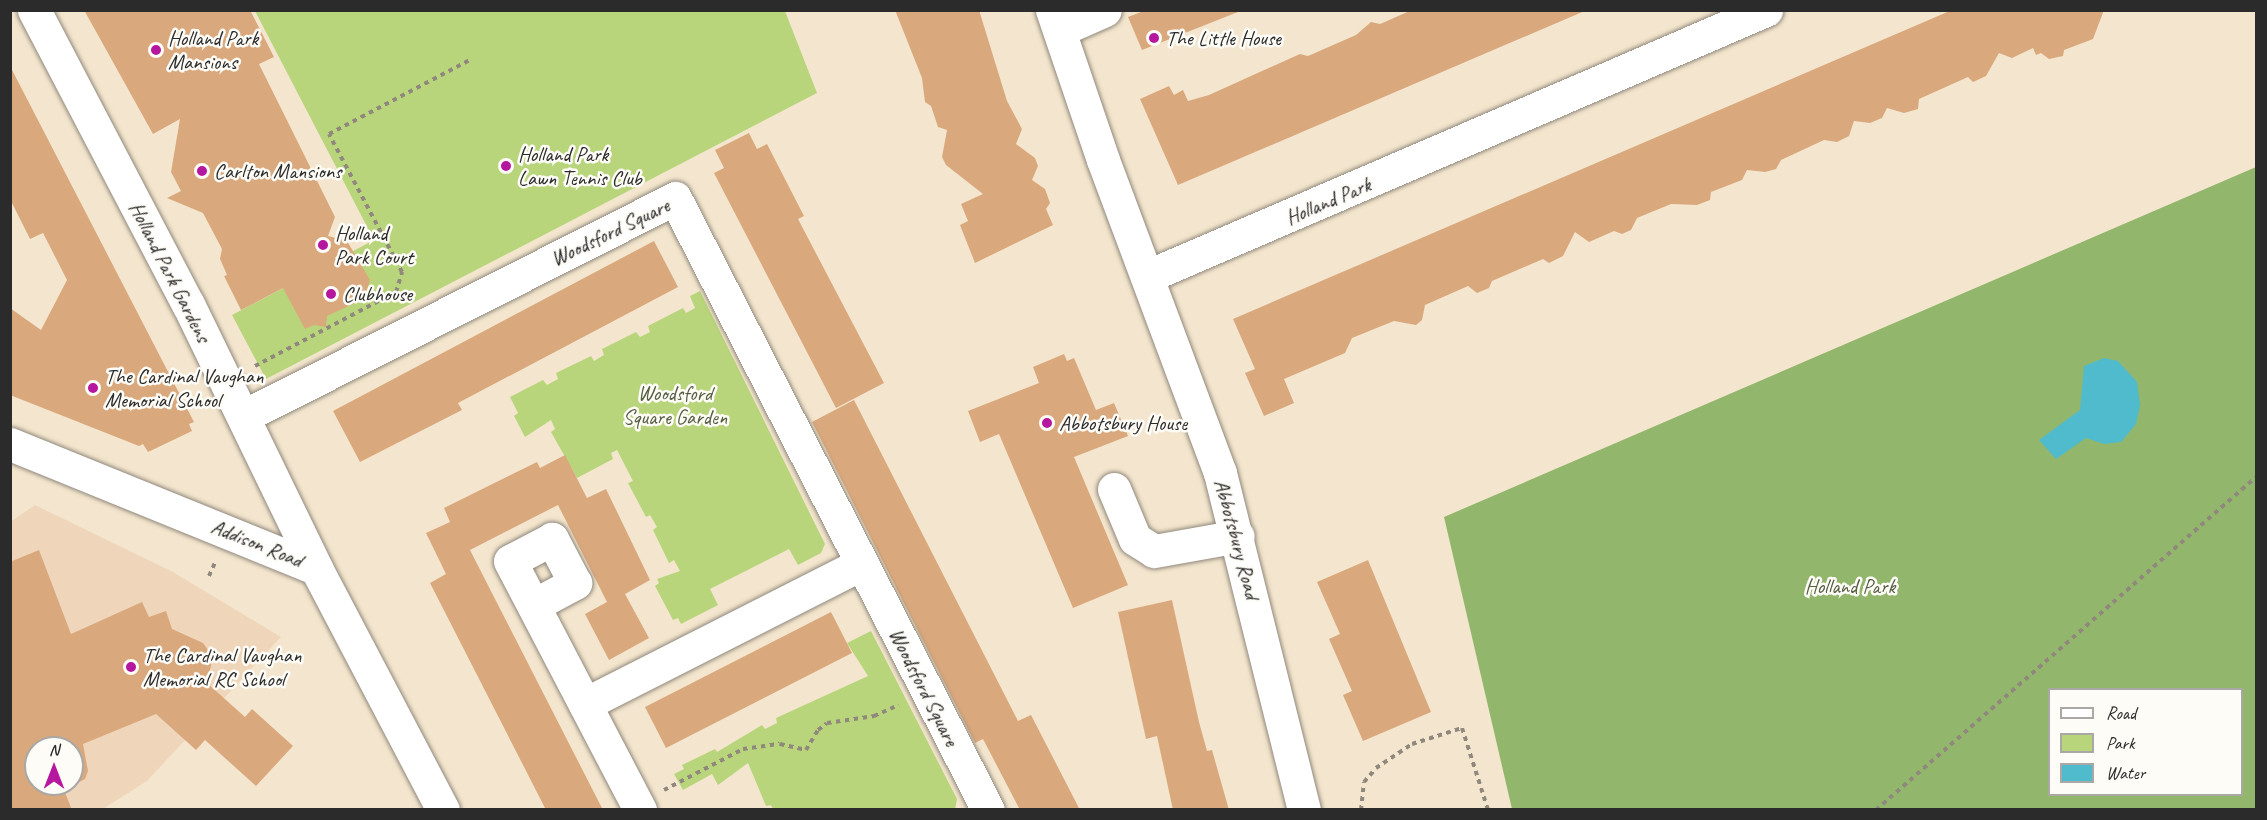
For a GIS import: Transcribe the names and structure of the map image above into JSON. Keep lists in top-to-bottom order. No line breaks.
{"streets":{"street":["Holland Park","Woodsford Square","Holland Park Gardens","Abbotsbury Road","Addison Road"]},"crossings":[["Holland Park","Abbotsbury Road"],["Woodsford Square","Holland Park Gardens"],["Holland Park Gardens","Addison Road"]],"parks":["Woodsford Square Garden","Holland Park"],"places":["The Little House","Holland Park Mansions","Holland Park Lawn Tennis Club","Carlton Mansions","Holland Park Court","Clubhouse","The Cardinal Vaughan Memorial School","Abbotsbury House","The Cardinal Vaughan Memorial RC School"],"legend":["Road","Park","Water"],"north":"top"}
